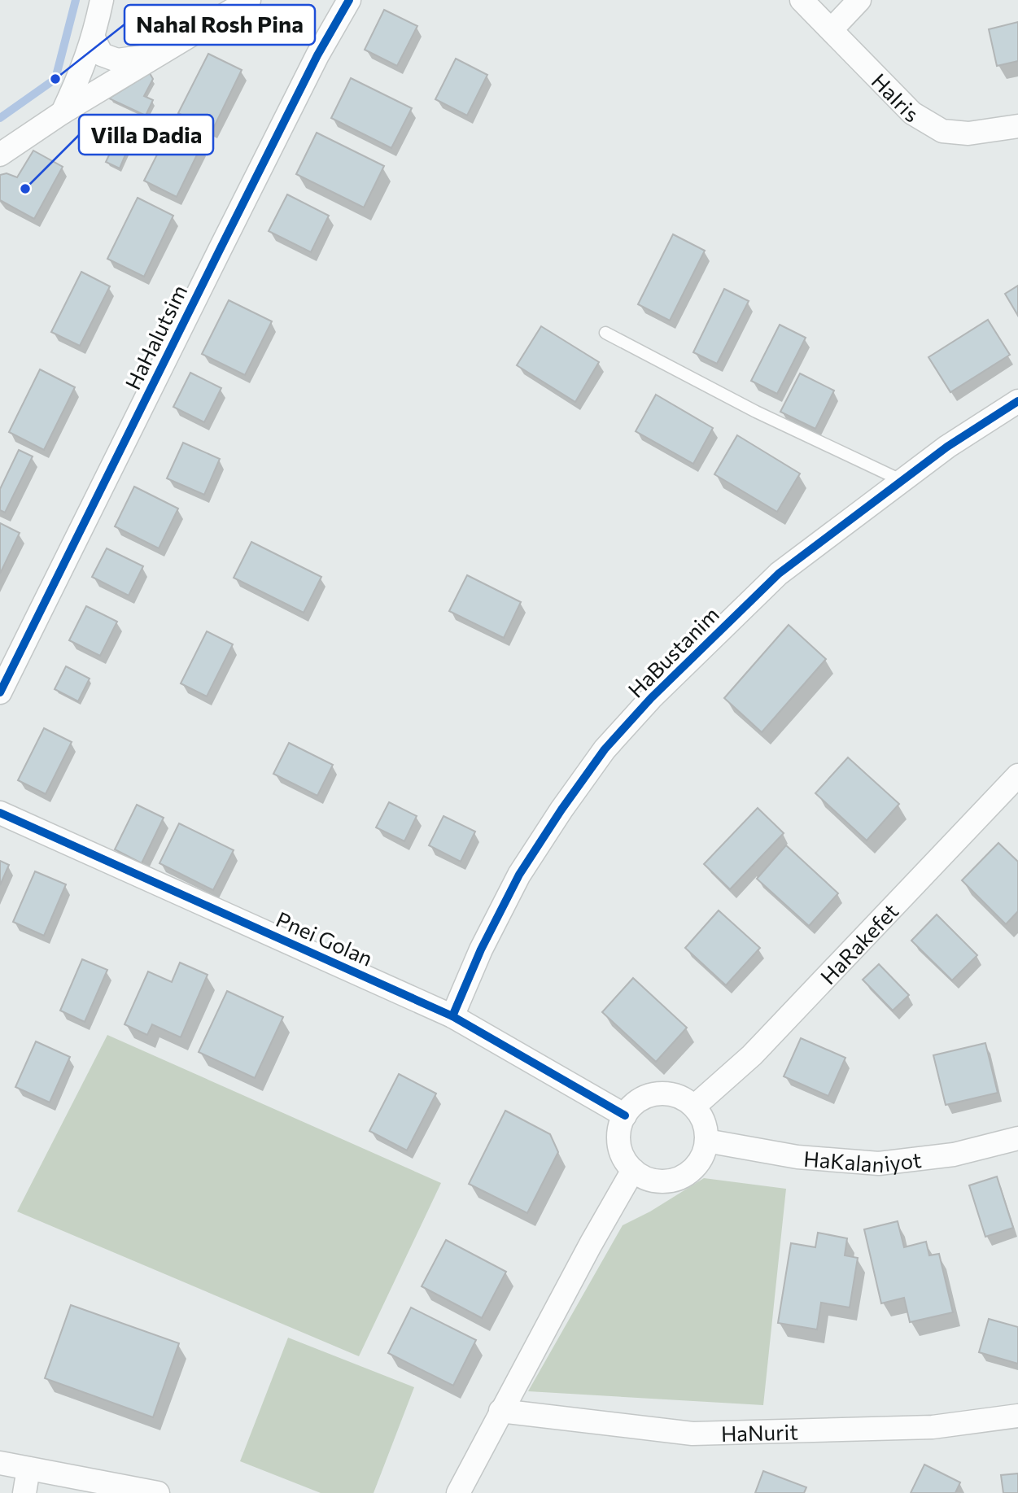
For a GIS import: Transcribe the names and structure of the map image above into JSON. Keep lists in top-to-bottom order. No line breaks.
{"streets":{"street":["HaIris","HaHalutsim","HaBustanim","Pnei Golan","HaRakefet","HaKalaniyot","HaNurit"]},"crossings":[["HaBustanim","Pnei Golan"],["Pnei Golan","HaRakefet"],["Pnei Golan","HaKalaniyot"],["HaRakefet","HaKalaniyot"]],"places":["Nahal Rosh Pina","Villa Dadia"]}
